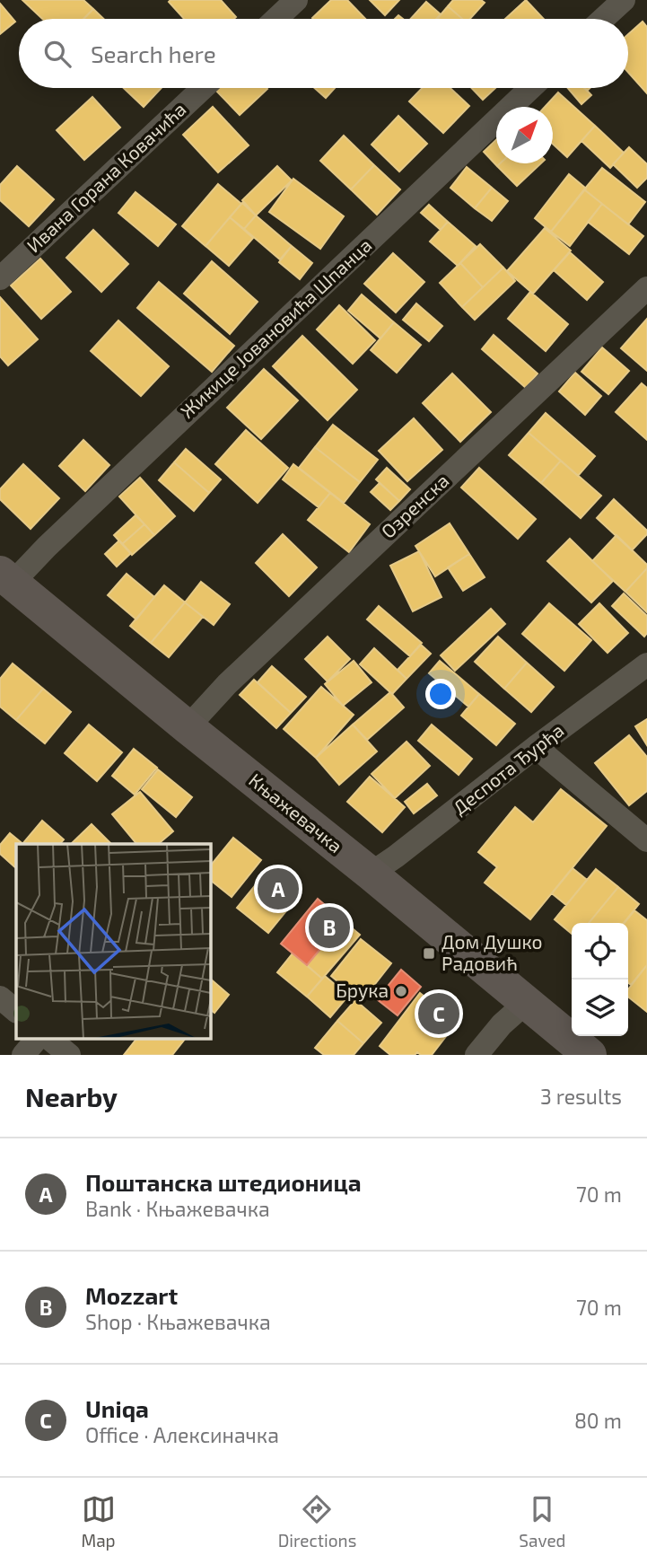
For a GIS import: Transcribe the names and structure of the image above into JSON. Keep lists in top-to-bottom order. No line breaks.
{"streets":{"main road":["Књажевачка"],"street":["Ивана Горана Ковачића","Жикице Јовановића Шпанца","Озренска","Деспота Ђурђа"]},"crossings":[["Жикице Јовановића Шпанца","Књажевачка"],["Озренска","Књажевачка"],["Деспота Ђурђа","Књажевачка"]],"places":{"transit":["Дом Душко Радовић"],"other":["Брука"]},"north":"top right","page":{"search":"Search here","pins":["A","B","C"],"heading":["Nearby","3 results"],"list":[{"mark":"A","name":"Поштанска штедионица","note":"Bank · Књажевачка","value":"70 m"},{"mark":"B","name":"Mozzart","note":"Shop · Књажевачка","value":"70 m"},{"mark":"C","name":"Uniqa","note":"Office · Алексиначка","value":"80 m"}],"nav":["Map","Directions","Saved"]}}
